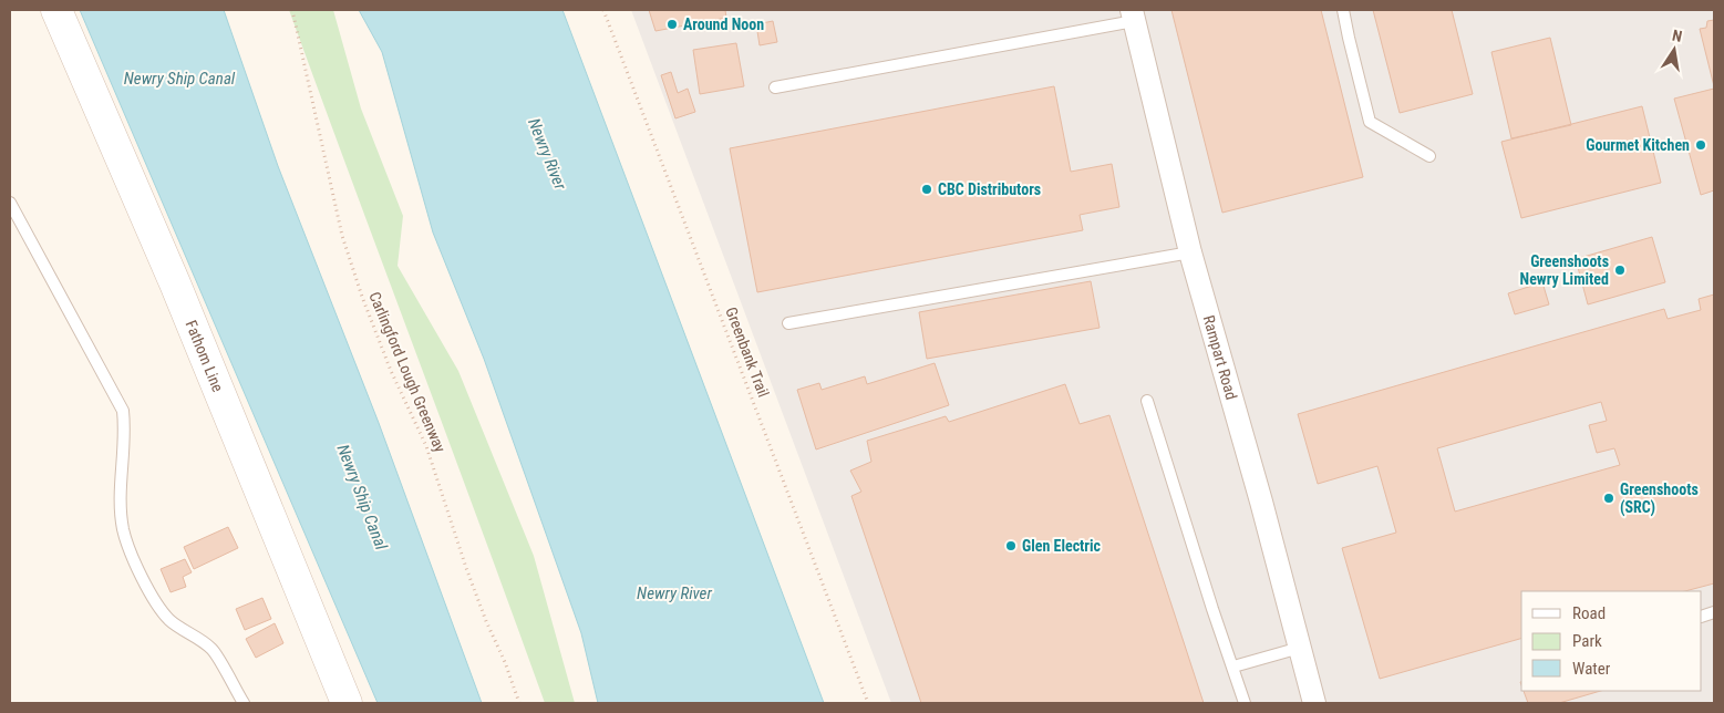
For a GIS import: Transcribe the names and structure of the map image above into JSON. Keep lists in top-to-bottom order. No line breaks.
{"streets":{"main road":["Fathom Line"],"street":["Rampart Road"],"path":["Greenbank Trail","Carlingford Lough Greenway"]},"water":["Newry Ship Canal","Newry River"],"places":["Around Noon","Gourmet Kitchen","CBC Distributors","Greenshoots Newry Limited","Greenshoots (SRC)","Glen Electric"],"legend":["Road","Park","Water"],"north":"top"}
